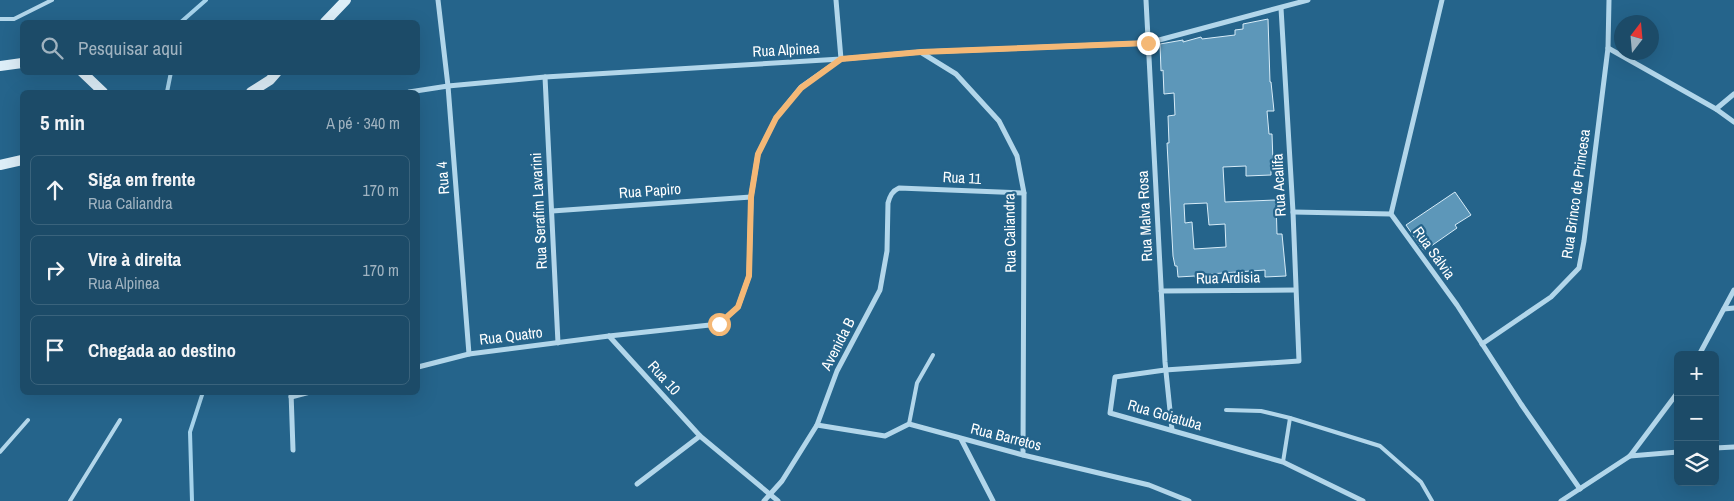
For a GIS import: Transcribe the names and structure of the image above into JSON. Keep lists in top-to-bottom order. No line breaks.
{"streets":{"street":["Rua Alpinea","Rua 4","Rua 11","Rua Acalifa","Rua Papiro","Rua Brinco de Princesa","Rua Serafim Lavarini","Rua Malva Rosa","Rua Caliandra","Rua Sálvia","Rua Ardisia","Rua Quatro","Avenida B","Rua 10","Rua Goiatuba","Rua Barretos"]},"crossings":[["Rua Alpinea","Rua 4"],["Rua Alpinea","Rua Acalifa"],["Rua Alpinea","Rua Serafim Lavarini"],["Rua Alpinea","Rua Malva Rosa"],["Rua Alpinea","Rua Caliandra"],["Rua 4","Rua Quatro"],["Rua 11","Rua Caliandra"],["Rua 11","Avenida B"],["Rua Acalifa","Rua Ardisia"],["Rua Acalifa","Rua Goiatuba"],["Rua Papiro","Rua Serafim Lavarini"],["Rua Brinco de Princesa","Rua Sálvia"],["Rua Serafim Lavarini","Rua Quatro"],["Rua Malva Rosa","Rua Ardisia"],["Rua Malva Rosa","Rua Goiatuba"],["Rua Caliandra","Rua Barretos"],["Rua Quatro","Rua 10"],["Avenida B","Rua 10"]],"north":"top","page":{"search":"Pesquisar aqui","heading":["5 min","A pé · 340 m"],"list":[["Siga em frente","Rua Caliandra","170 m"],["Vire à direita","Rua Alpinea","170 m"],"Chegada ao destino"],"map_buttons":["+","−"]}}
